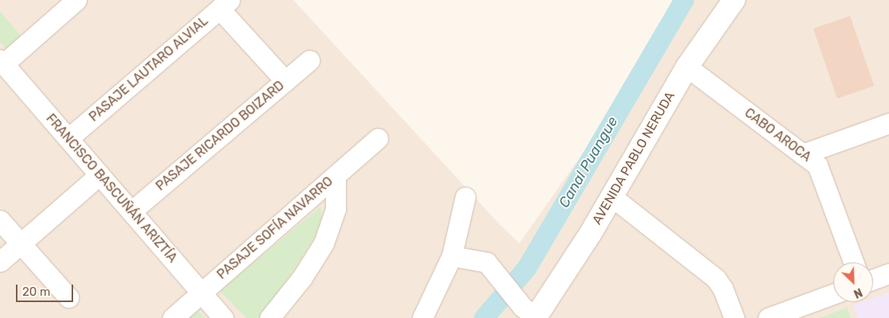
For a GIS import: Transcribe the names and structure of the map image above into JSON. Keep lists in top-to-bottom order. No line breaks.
{"streets":{"main road":["AVENIDA PABLO NERUDA"],"street":["PASAJE LAUTARO ALVIAL","CABO AROCA","PASAJE RICARDO BOIZARD","FRANCISCO BASCUÑÁN ARIZTÍA","PASAJE SOFÍA NAVARRO"]},"crossings":[["PASAJE LAUTARO ALVIAL","FRANCISCO BASCUÑÁN ARIZTÍA"],["CABO AROCA","AVENIDA PABLO NERUDA"],["PASAJE RICARDO BOIZARD","FRANCISCO BASCUÑÁN ARIZTÍA"],["FRANCISCO BASCUÑÁN ARIZTÍA","PASAJE SOFÍA NAVARRO"]],"water":["Canal Puangue"],"scale_bar":"20 m","north":"bottom right"}
